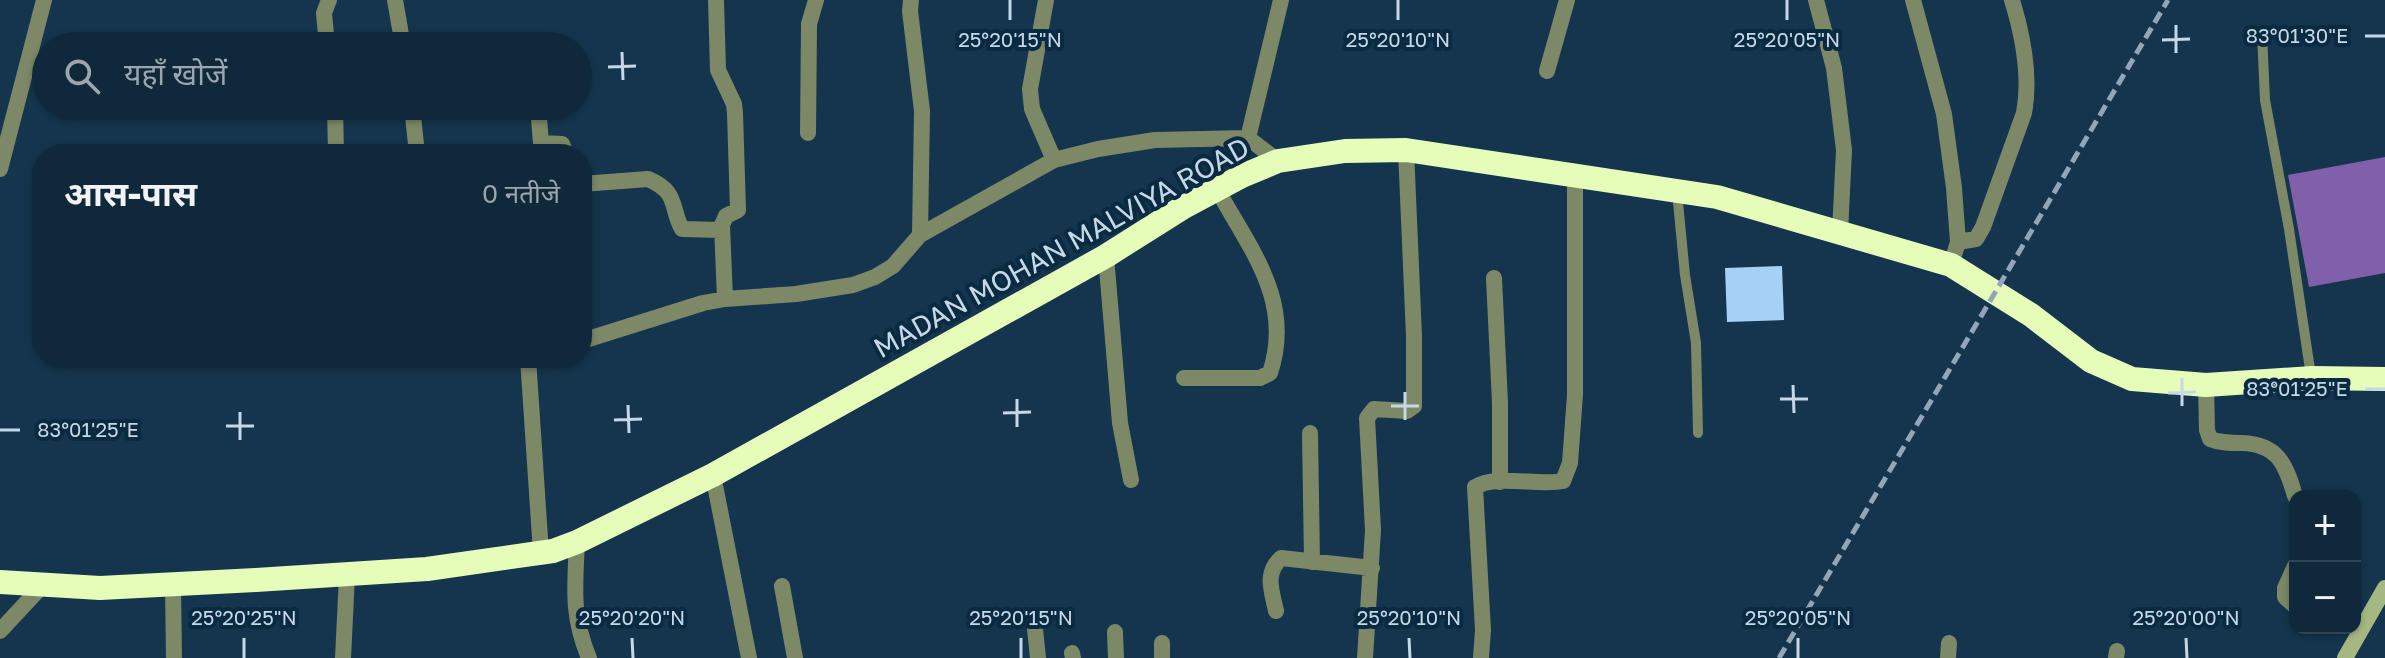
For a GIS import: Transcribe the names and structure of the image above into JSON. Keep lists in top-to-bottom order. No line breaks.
{"streets":{"highway":["MADAN MOHAN MALVIYA ROAD"]},"page":{"search":"यहाँ खोजें","heading":["आस-पास","0 नतीजे"],"map_buttons":["+","−"]},"coordinates":["83°01'30\"E","25°20'15\"N","25°20'10\"N","25°20'05\"N","83°01'25\"E","25°20'25\"N","25°20'20\"N","25°20'00\"N"]}
